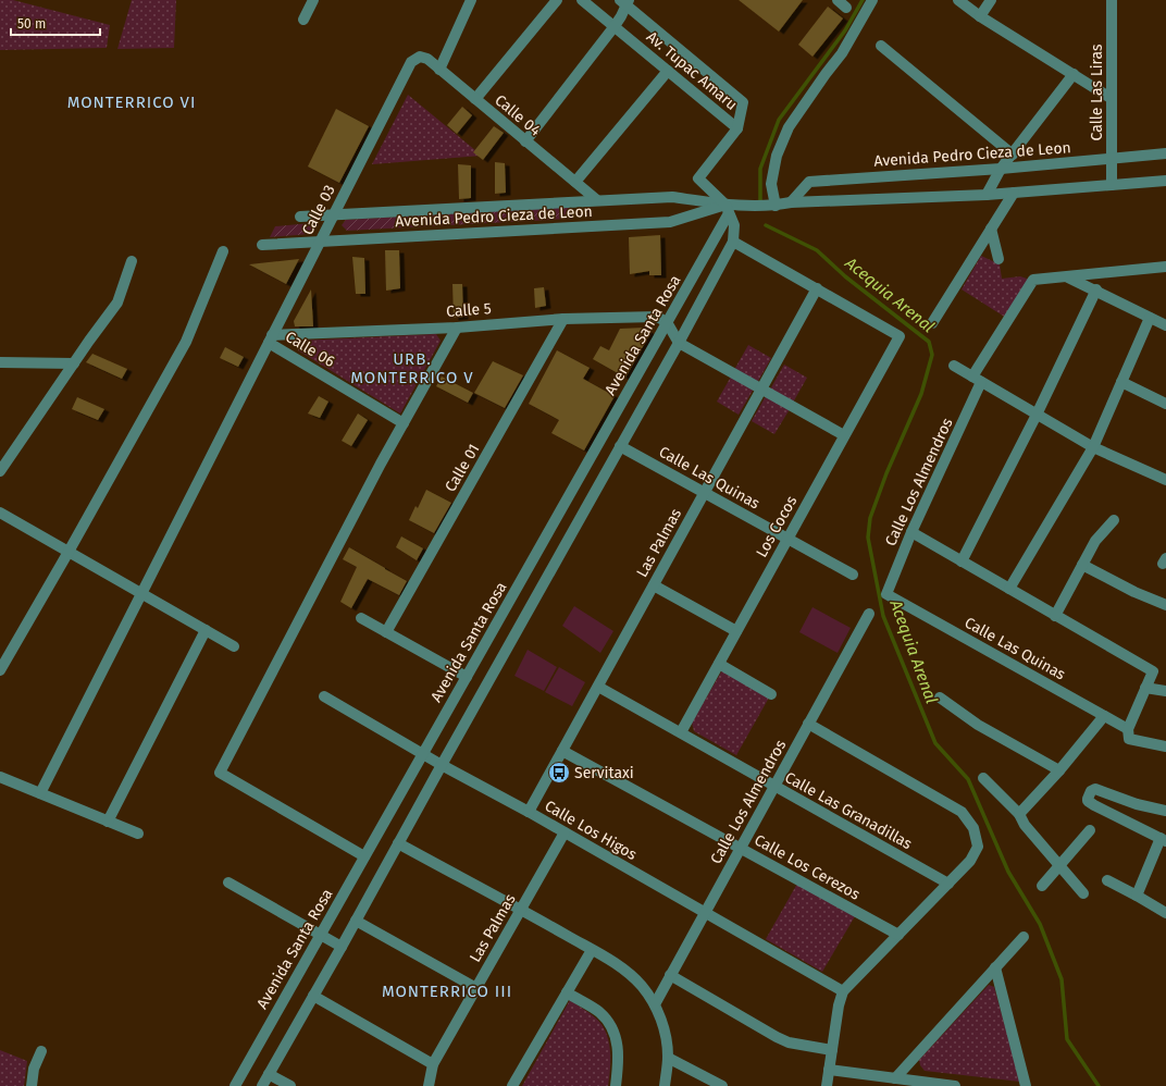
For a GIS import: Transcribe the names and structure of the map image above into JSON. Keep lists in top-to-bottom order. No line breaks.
{"streets":{"street":["Av. Tupac Amaru","Calle Las Liras","Calle 04","Avenida Pedro Cieza de Leon","Calle 03","Calle 5","Avenida Santa Rosa","Calle 06","Calle 01","Calle Las Quinas","Calle Los Almendros","Los Cocos","Las Palmas","Calle Las Granadillas","Calle Los Higos","Calle Los Cerezos"]},"crossings":[["Calle Las Liras","Avenida Pedro Cieza de Leon"],["Calle 04","Avenida Pedro Cieza de Leon"],["Calle 04","Calle 03"],["Avenida Pedro Cieza de Leon","Calle 03"],["Avenida Pedro Cieza de Leon","Avenida Santa Rosa"],["Calle 03","Calle 5"],["Calle 03","Calle 06"],["Calle 5","Avenida Santa Rosa"],["Calle 5","Calle 06"],["Calle 5","Calle 01"],["Avenida Santa Rosa","Calle Los Higos"],["Calle Las Quinas","Calle Los Almendros"],["Calle Las Quinas","Los Cocos"],["Calle Las Quinas","Las Palmas"],["Calle Los Almendros","Calle Las Granadillas"],["Calle Los Almendros","Calle Los Higos"],["Calle Los Almendros","Calle Los Cerezos"],["Los Cocos","Las Palmas"],["Los Cocos","Calle Las Granadillas"],["Las Palmas","Calle Las Granadillas"],["Las Palmas","Calle Los Higos"],["Las Palmas","Calle Los Cerezos"]],"districts":["MONTERRICO VI","URB. MONTERRICO V","MONTERRICO III"],"water":["Acequia Arenal"],"places":{"bus stop":["Servitaxi"]},"scale_bar":"50 m"}
